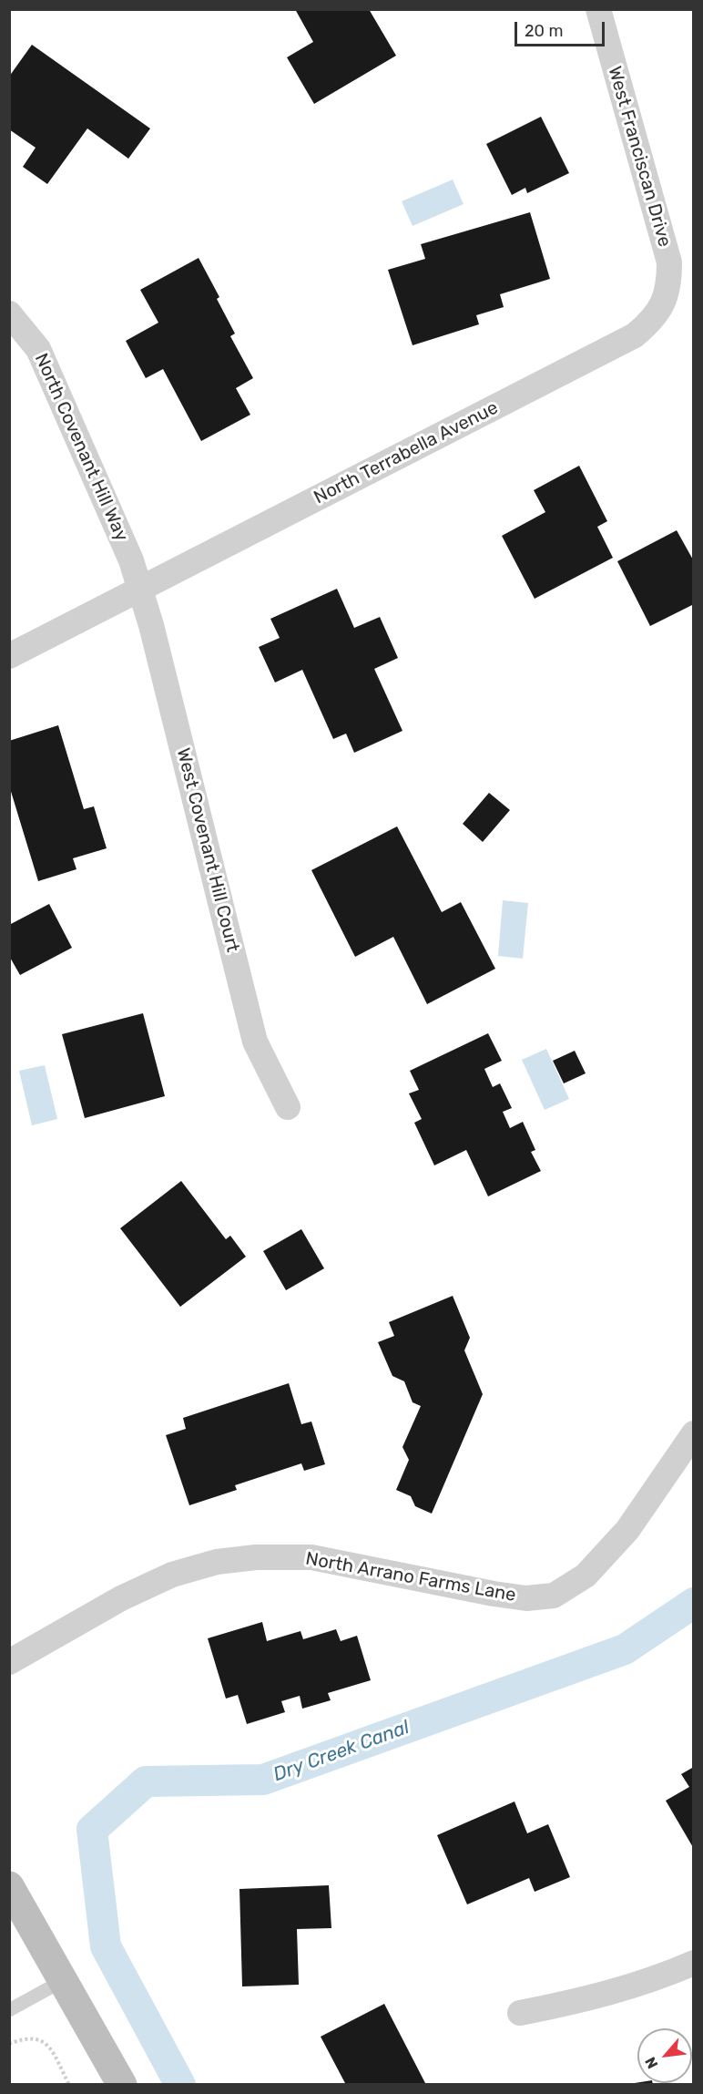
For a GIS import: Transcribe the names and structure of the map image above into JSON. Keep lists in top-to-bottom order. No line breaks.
{"streets":{"street":["West Franciscan Drive","North Covenant Hill Way","North Terrabella Avenue","West Covenant Hill Court","North Arrano Farms Lane"]},"crossings":[["West Franciscan Drive","North Terrabella Avenue"],["North Covenant Hill Way","North Terrabella Avenue"],["North Covenant Hill Way","West Covenant Hill Court"],["North Terrabella Avenue","West Covenant Hill Court"]],"water":["Dry Creek Canal"],"scale_bar":"20 m","north":"bottom left"}
